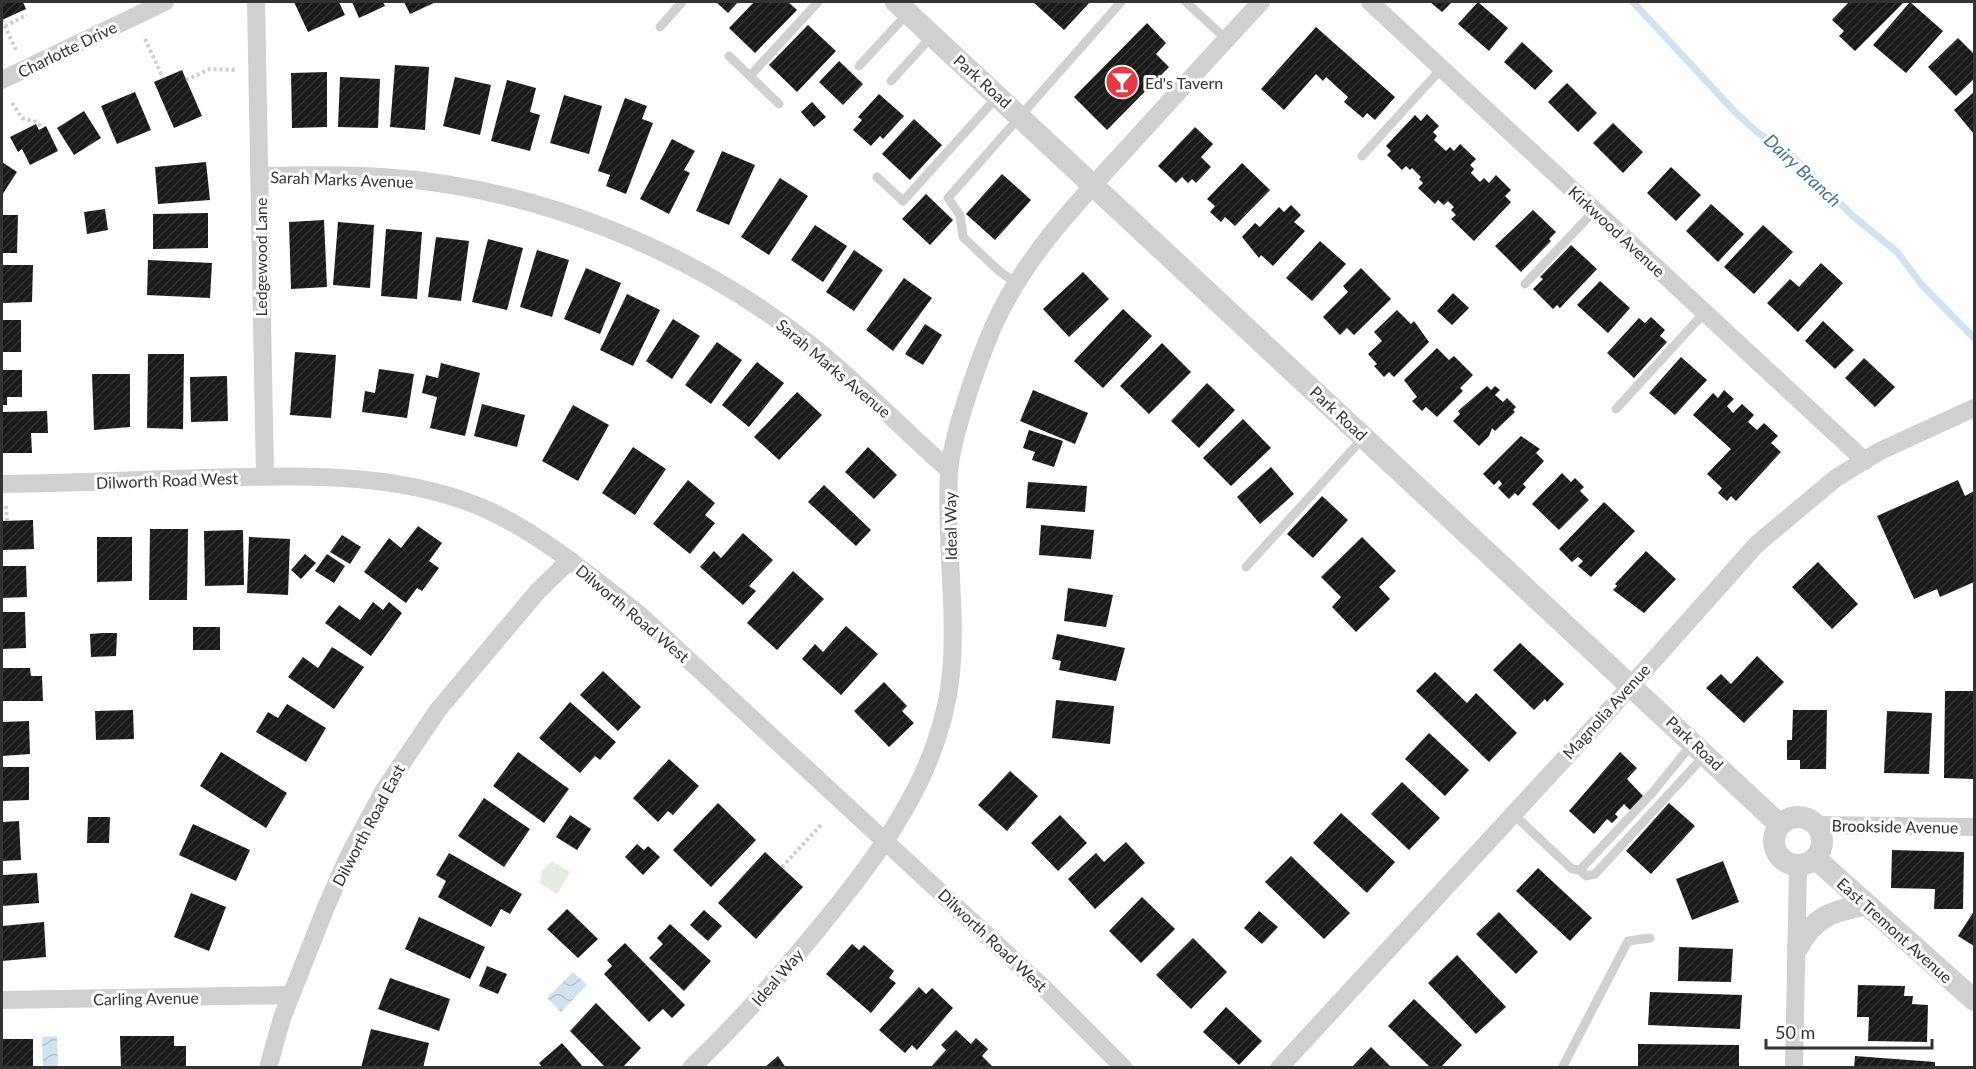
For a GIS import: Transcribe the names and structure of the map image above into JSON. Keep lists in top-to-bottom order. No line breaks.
{"streets":{"street":["Charlotte Drive","Park Road","Sarah Marks Avenue","Kirkwood Avenue","Ledgewood Lane","Dilworth Road West","Ideal Way","Magnolia Avenue","Dilworth Road East","Brookside Avenue","East Tremont Avenue","Carling Avenue"]},"crossings":[["Park Road","Ideal Way"],["Park Road","Magnolia Avenue"],["Park Road","Brookside Avenue"],["Park Road","East Tremont Avenue"],["Sarah Marks Avenue","Ledgewood Lane"],["Sarah Marks Avenue","Ideal Way"],["Kirkwood Avenue","Magnolia Avenue"],["Ledgewood Lane","Dilworth Road West"],["Dilworth Road West","Ideal Way"],["Dilworth Road West","Dilworth Road East"],["Dilworth Road East","Carling Avenue"],["Brookside Avenue","East Tremont Avenue"]],"water":["Dairy Branch"],"places":{"bar":["Ed's Tavern"]},"scale_bar":"50 m"}
